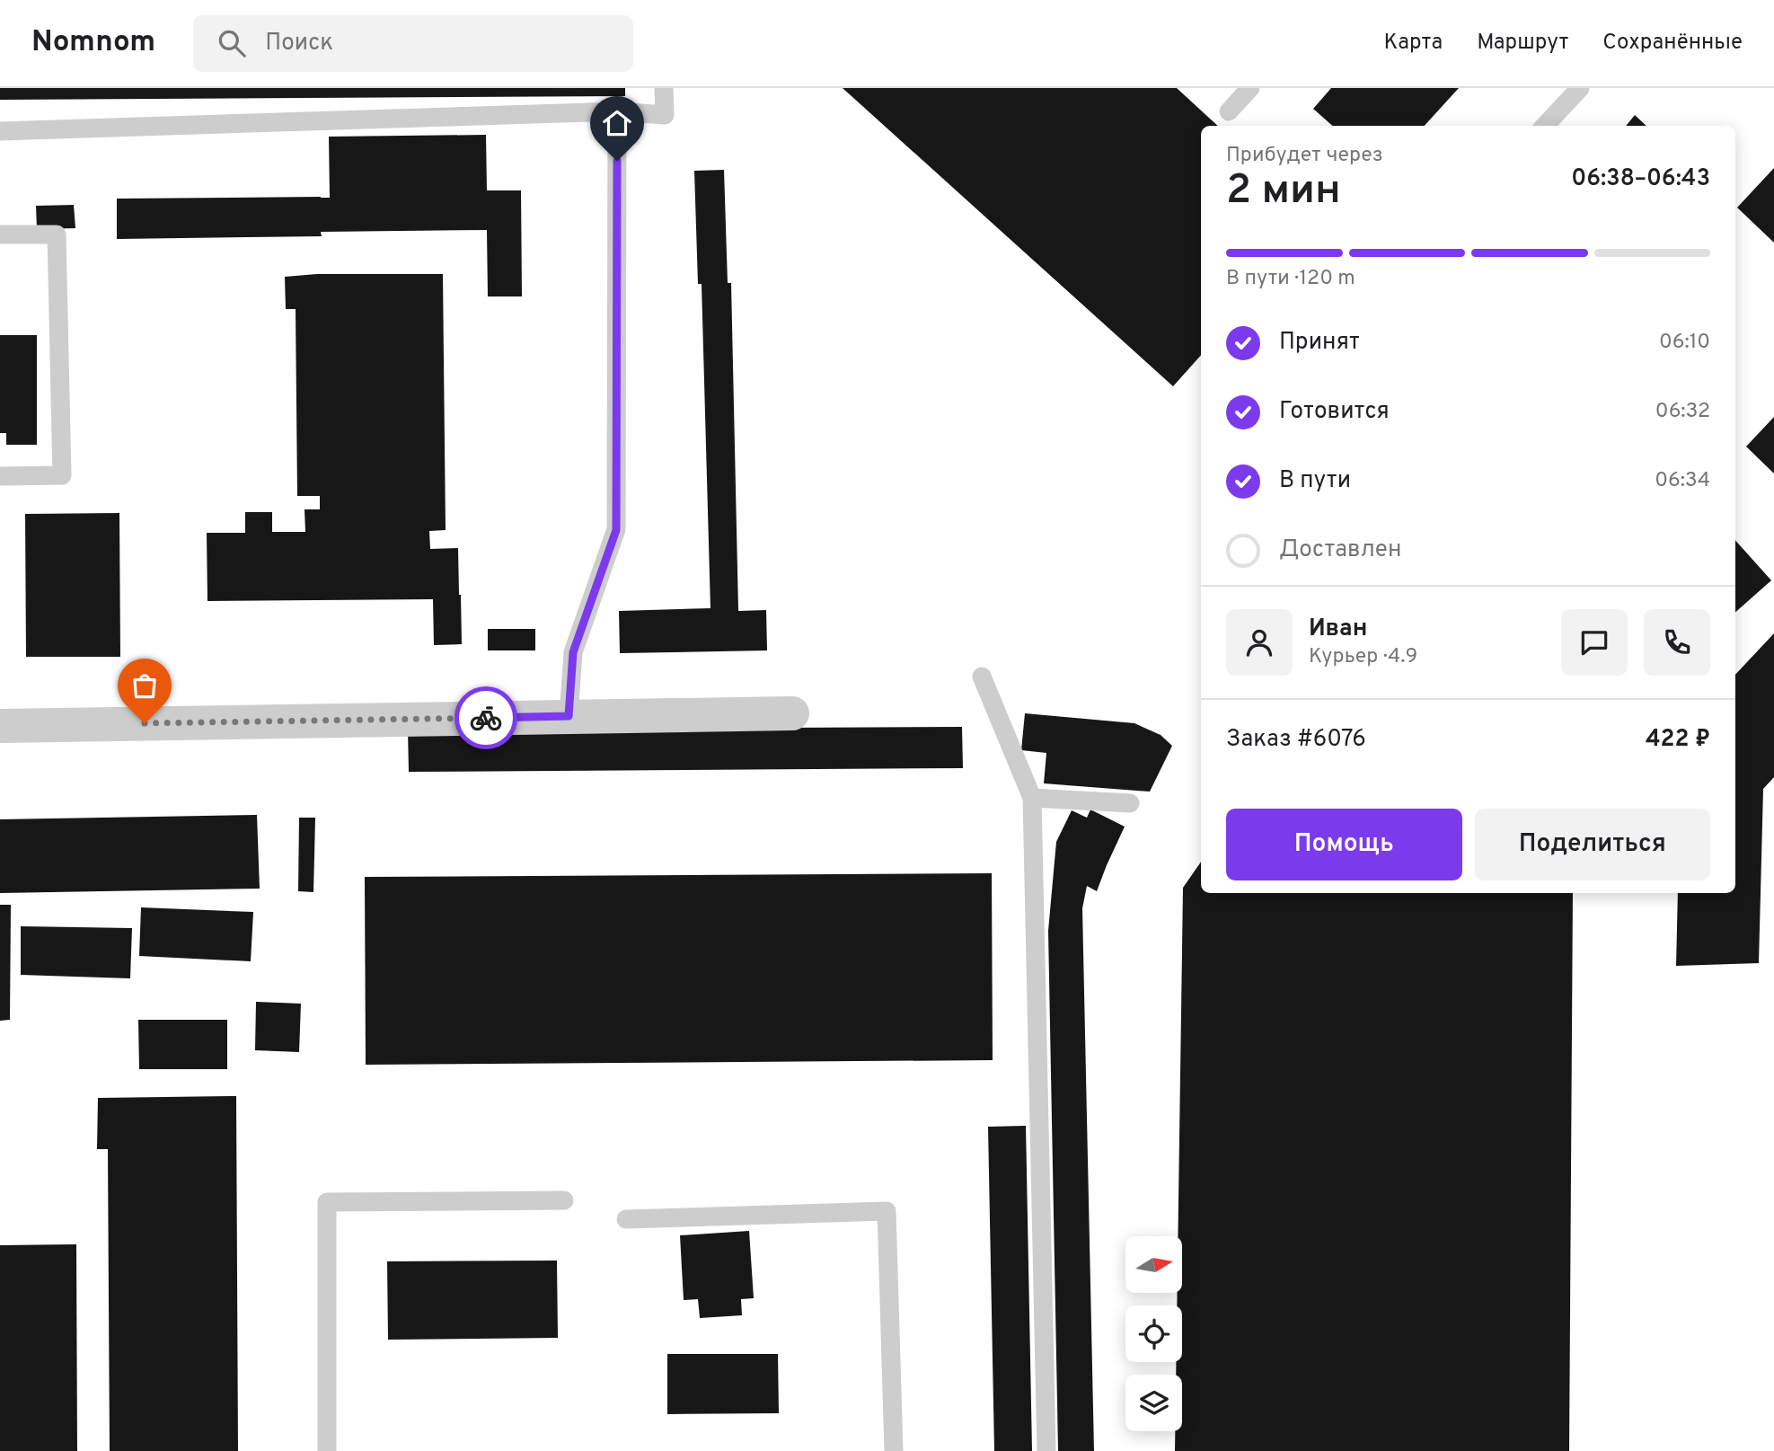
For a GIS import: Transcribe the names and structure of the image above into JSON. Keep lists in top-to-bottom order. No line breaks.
{"north":"right","page":{"header":"Nomnom","search":"Поиск","nav":["Карта","Маршрут","Сохранённые"],"heading":["2 мин","Прибудет через","06:38–06:43"],"panel":["Иван","Курьер · 4.9","Заказ #6076","422 ₽"],"bar":"В пути · 120 m","list":[["Принят","06:10"],["Готовится","06:32"],["В пути","06:34"],"Доставлен"],"buttons":["Помощь","Поделиться"]}}
